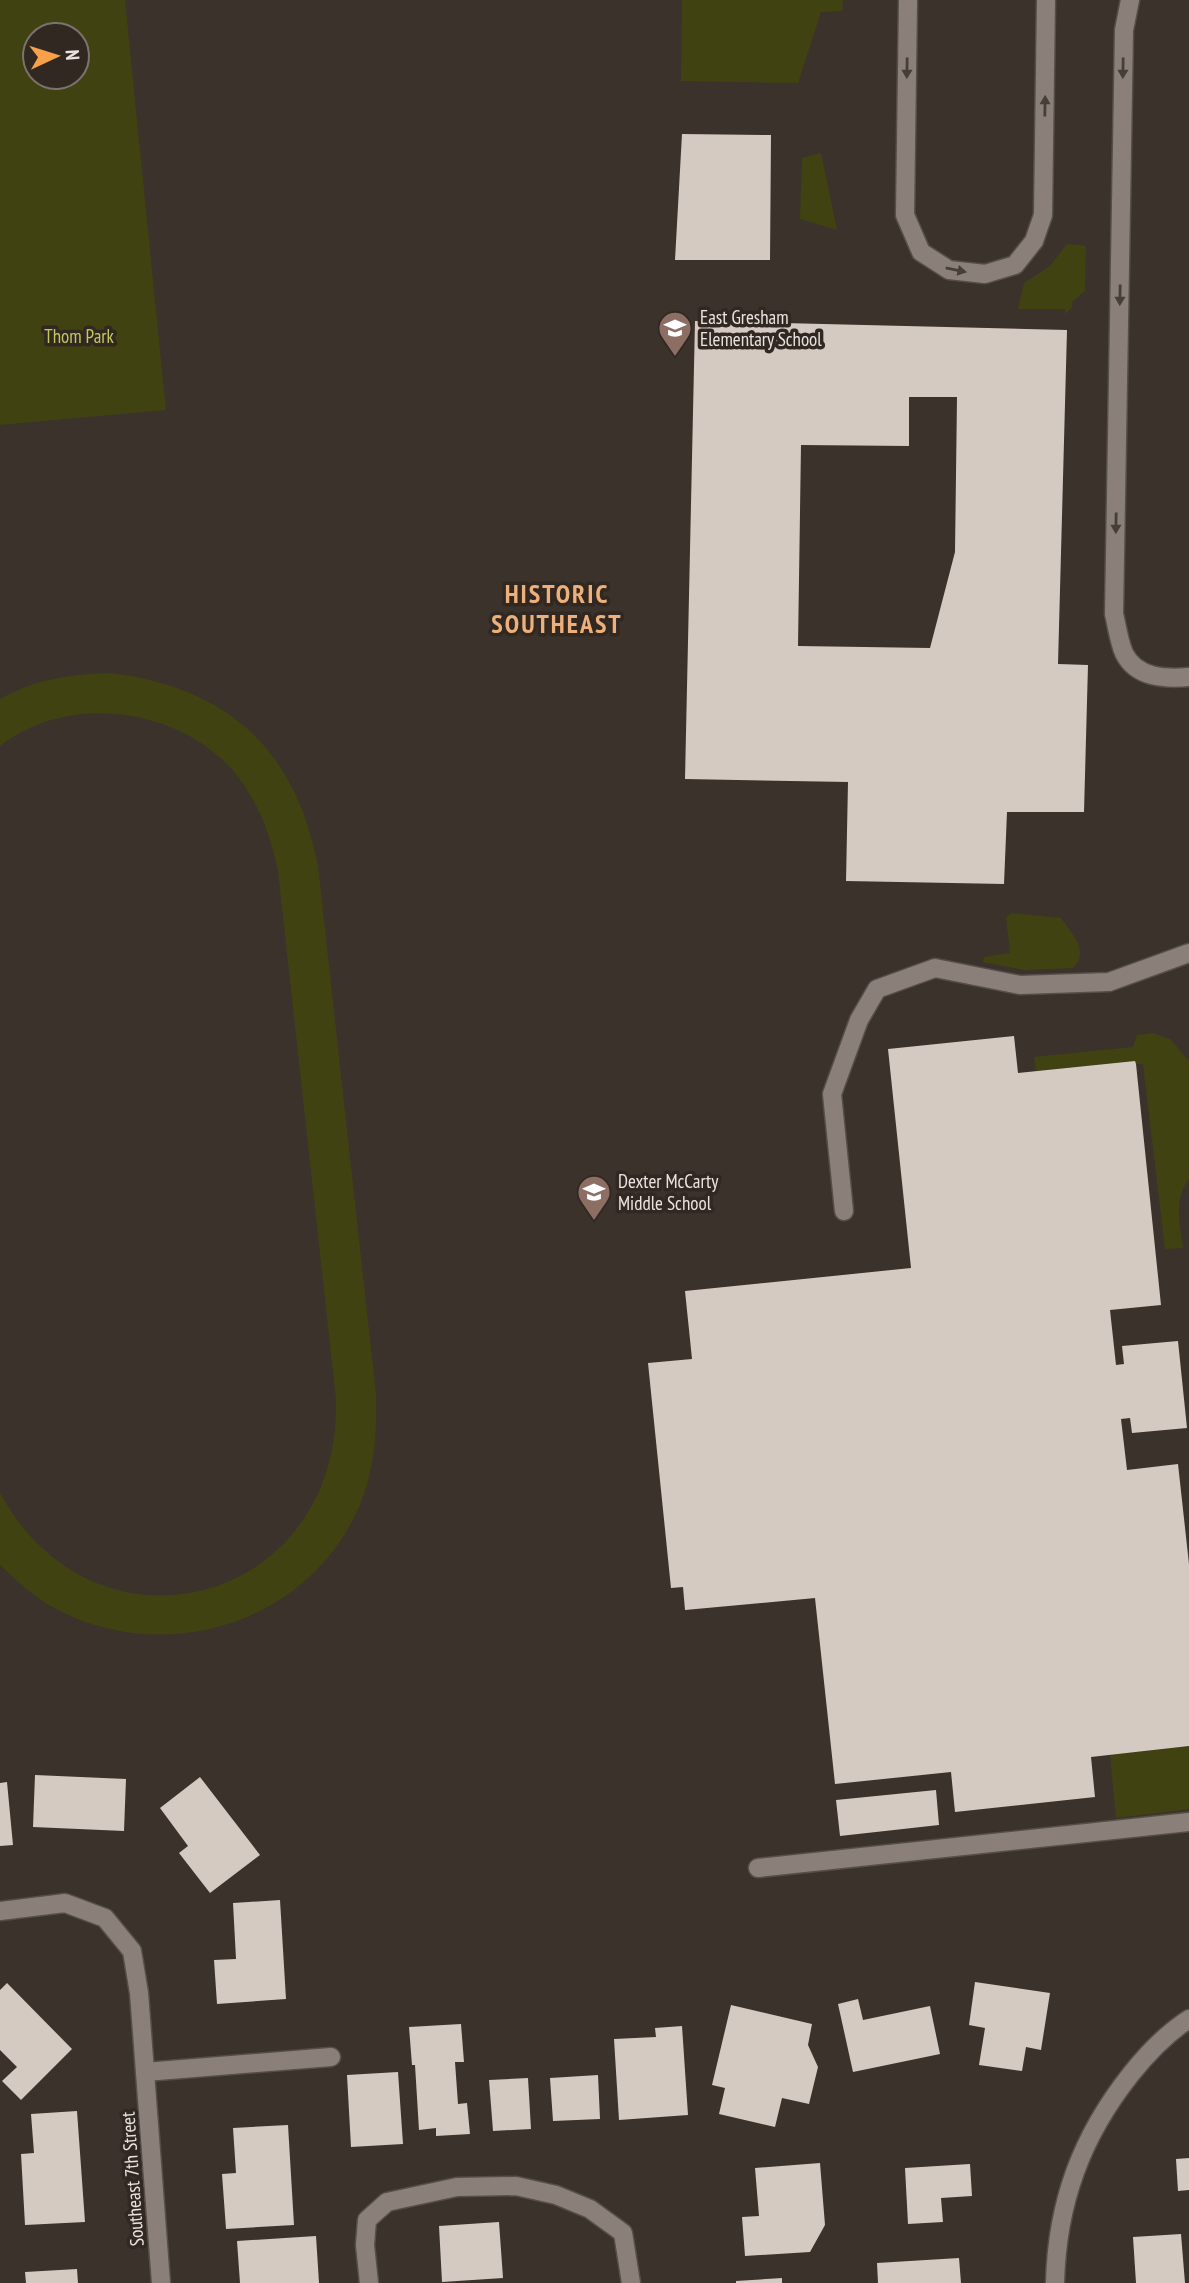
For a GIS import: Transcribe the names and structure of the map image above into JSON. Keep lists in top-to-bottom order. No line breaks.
{"streets":{"street":["Southeast 7th Street"]},"districts":["HISTORIC SOUTHEAST"],"parks":["Thom Park"],"places":{"school or university":["East Gresham Elementary School","Dexter McCarty Middle School"]},"north":"right"}
